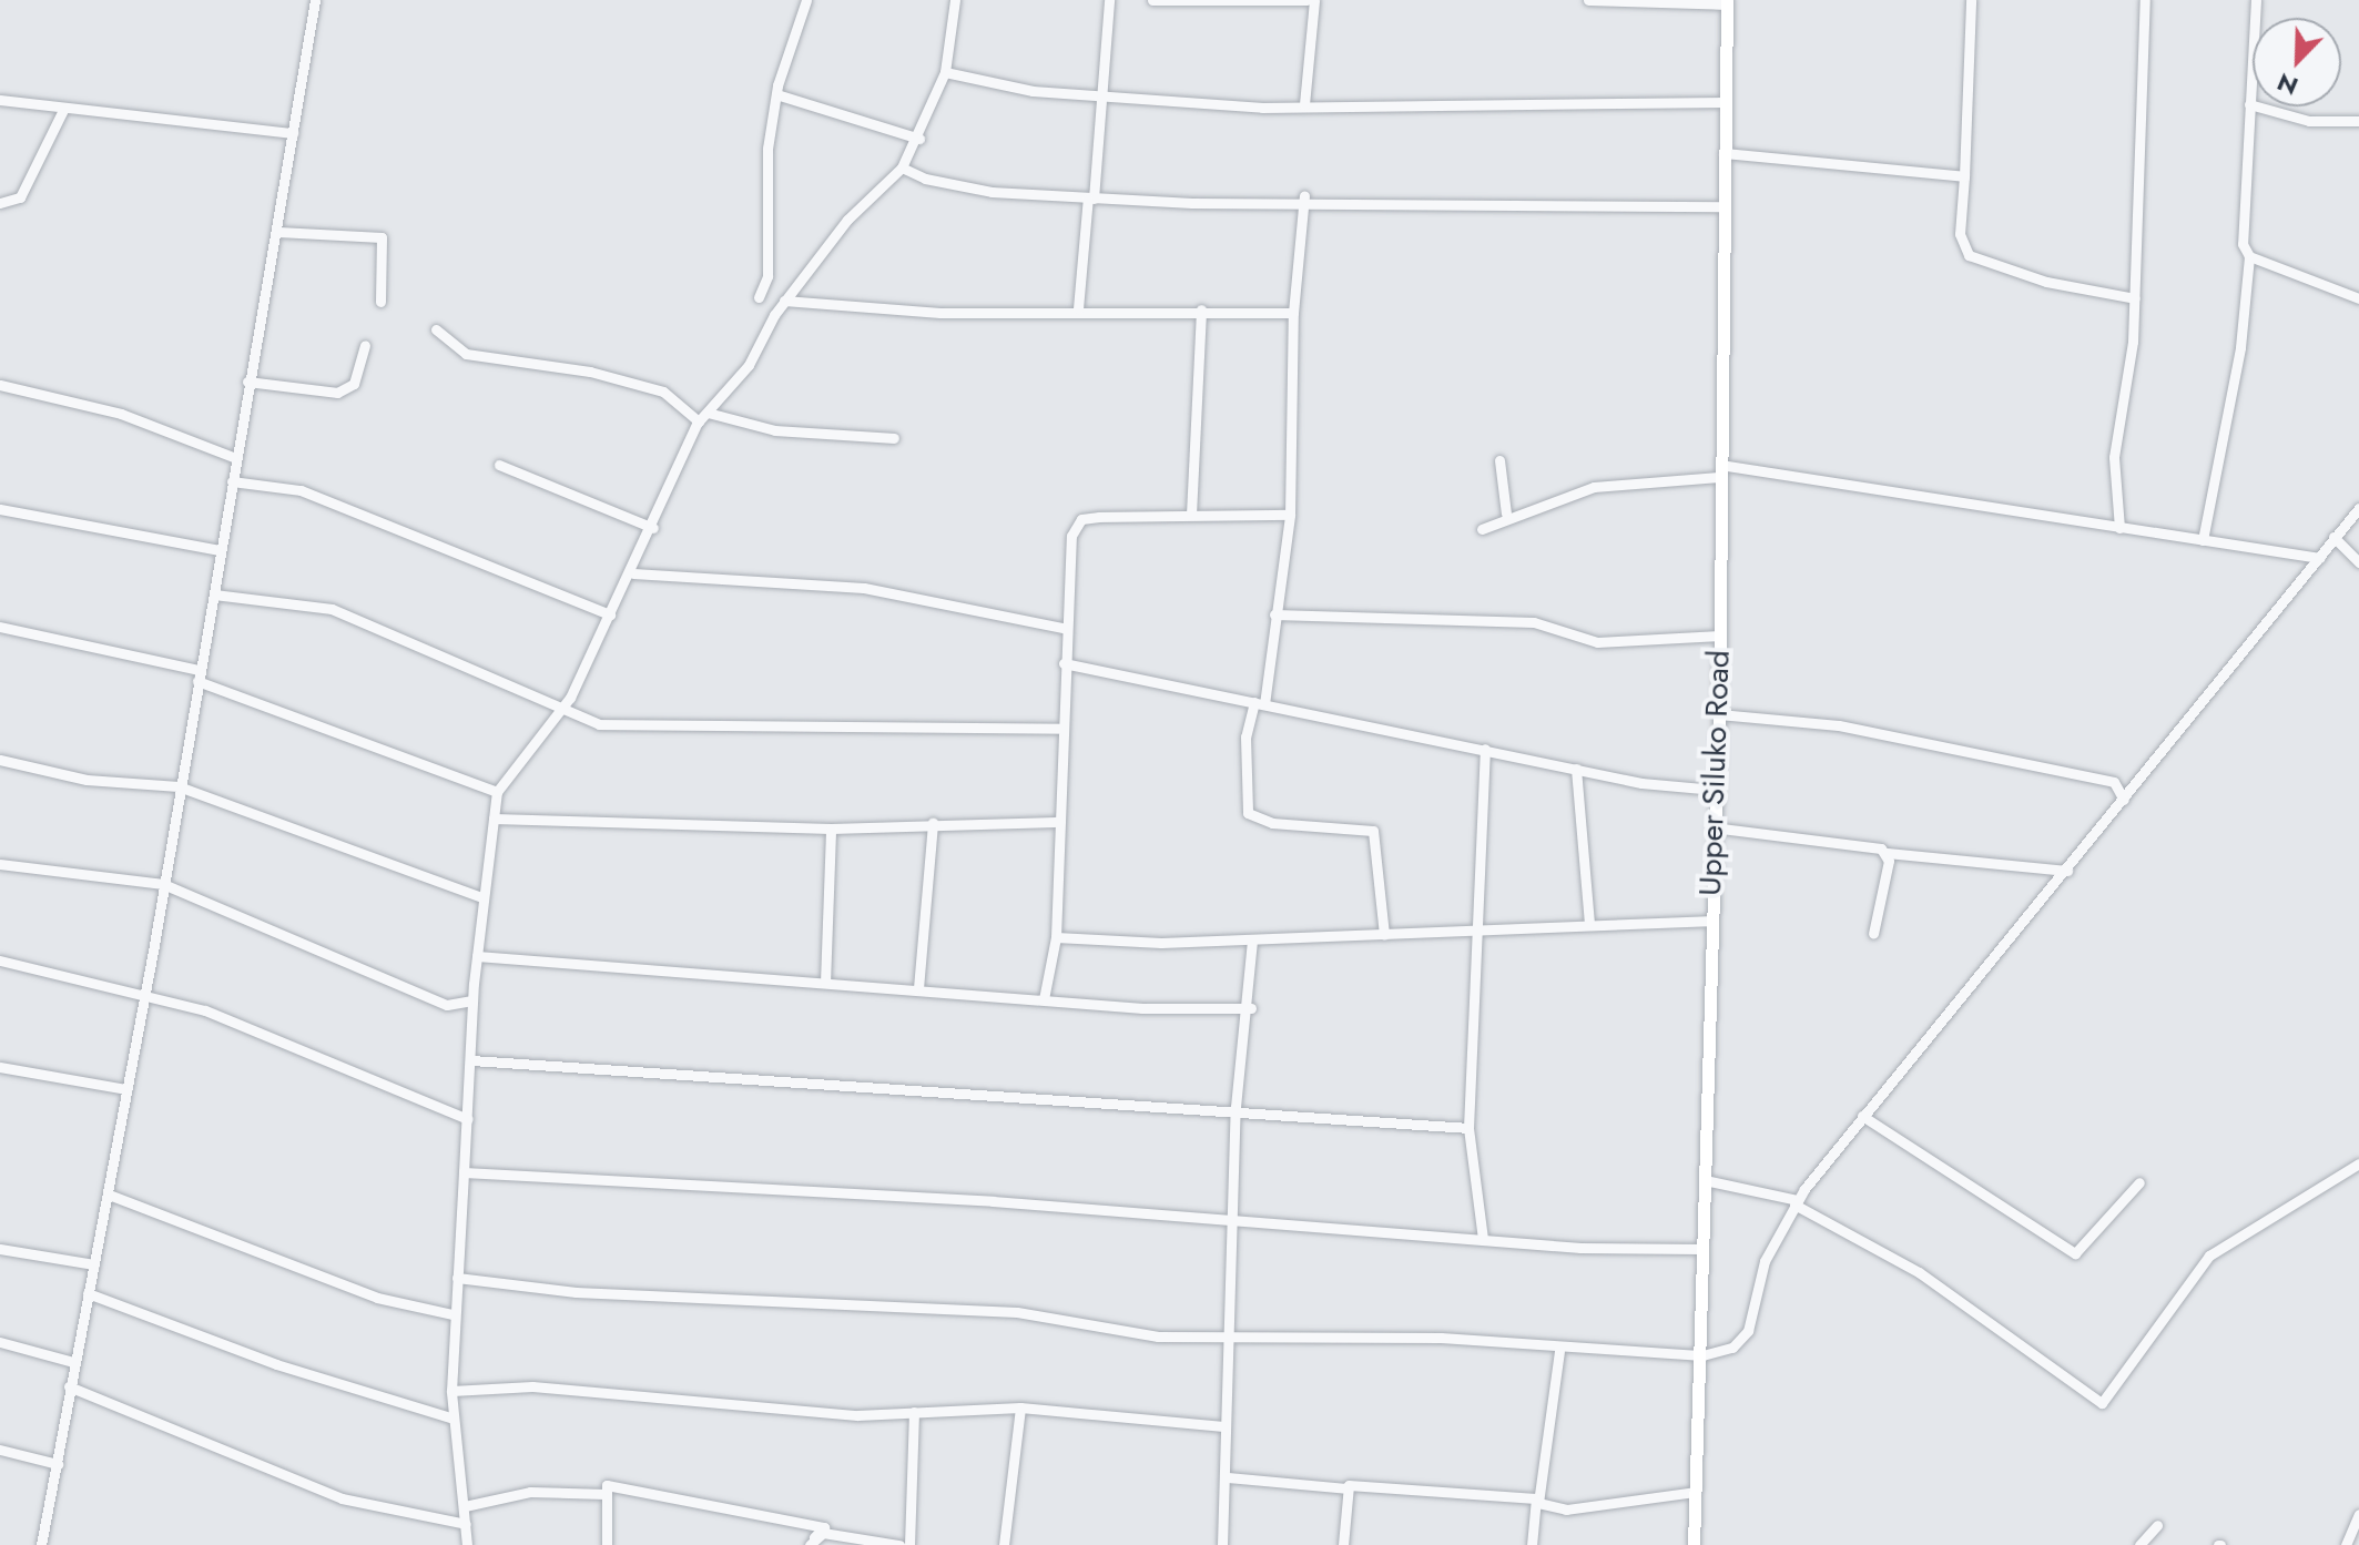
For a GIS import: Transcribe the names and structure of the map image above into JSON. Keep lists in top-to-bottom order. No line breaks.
{"streets":{"main road":["Upper Siluko Road"]},"north":"bottom left"}
